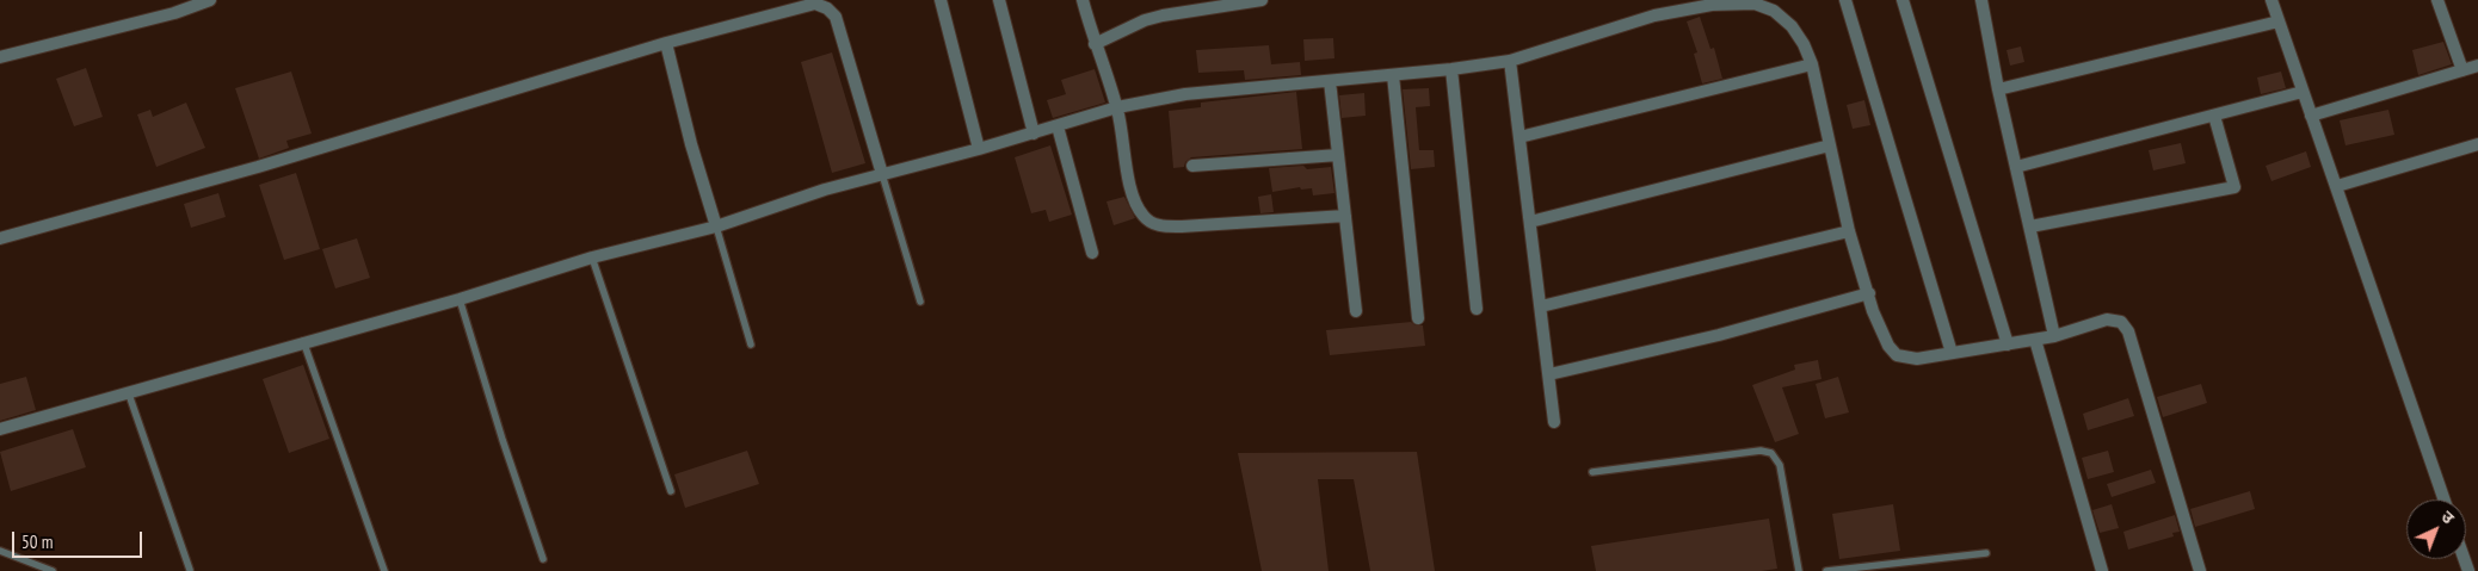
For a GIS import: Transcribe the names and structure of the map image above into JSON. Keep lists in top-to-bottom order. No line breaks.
{"scale_bar":"50 m","north":"top right"}
